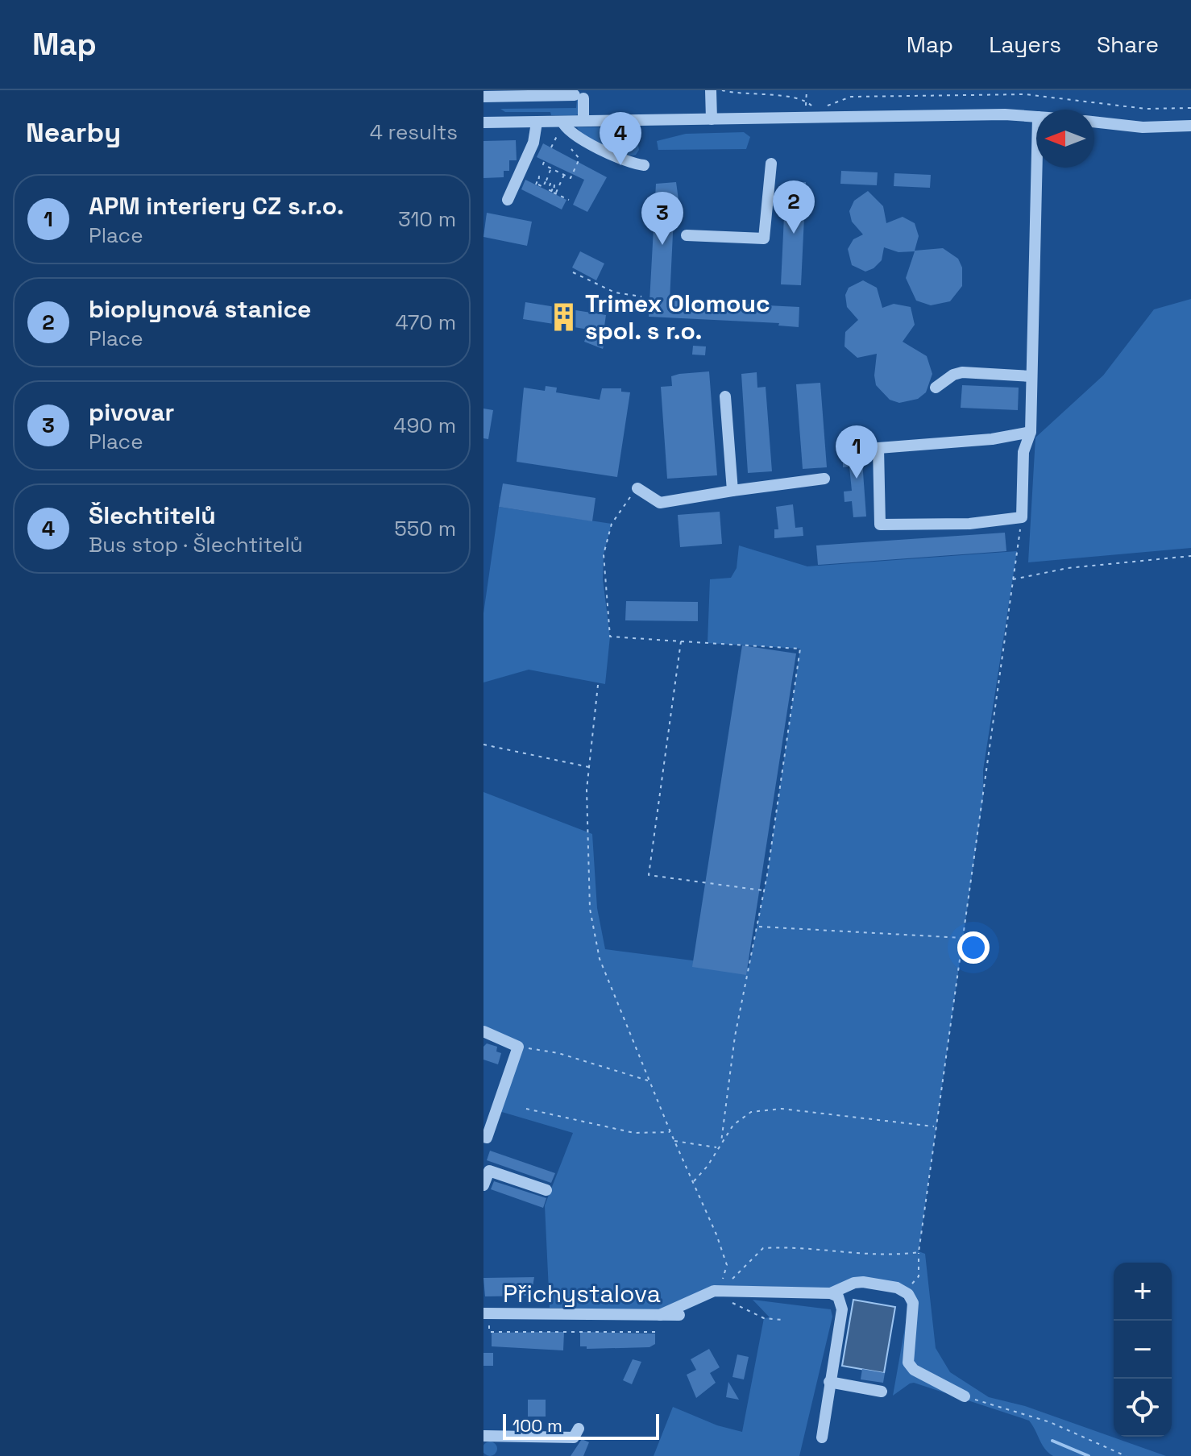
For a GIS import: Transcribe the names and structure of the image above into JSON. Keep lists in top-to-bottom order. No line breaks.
{"streets":{"street":["Přichystalova"]},"places":{"building":["Trimex Olomouc spol. s r.o."]},"scale_bar":"100 m","north":"left","page":{"header":"Map","nav":["Map","Layers","Share"],"heading":["Nearby","4 results"],"pins":["4","2","3","1"],"list":[{"mark":"1","name":"APM interiery CZ s.r.o.","note":"Place","value":"310 m"},{"mark":"2","name":"bioplynová stanice","note":"Place","value":"470 m"},{"mark":"3","name":"pivovar","note":"Place","value":"490 m"},{"mark":"4","name":"Šlechtitelů","note":"Bus stop · Šlechtitelů","value":"550 m"}],"map_buttons":["+","−"],"scale":"100 m"}}
